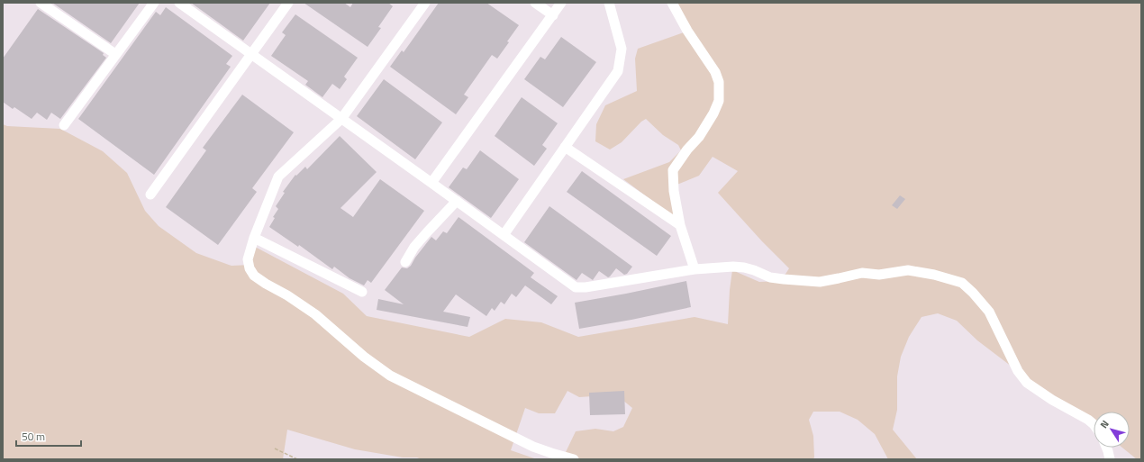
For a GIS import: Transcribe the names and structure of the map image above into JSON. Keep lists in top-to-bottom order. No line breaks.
{"scale_bar":"50 m","north":"top left"}
